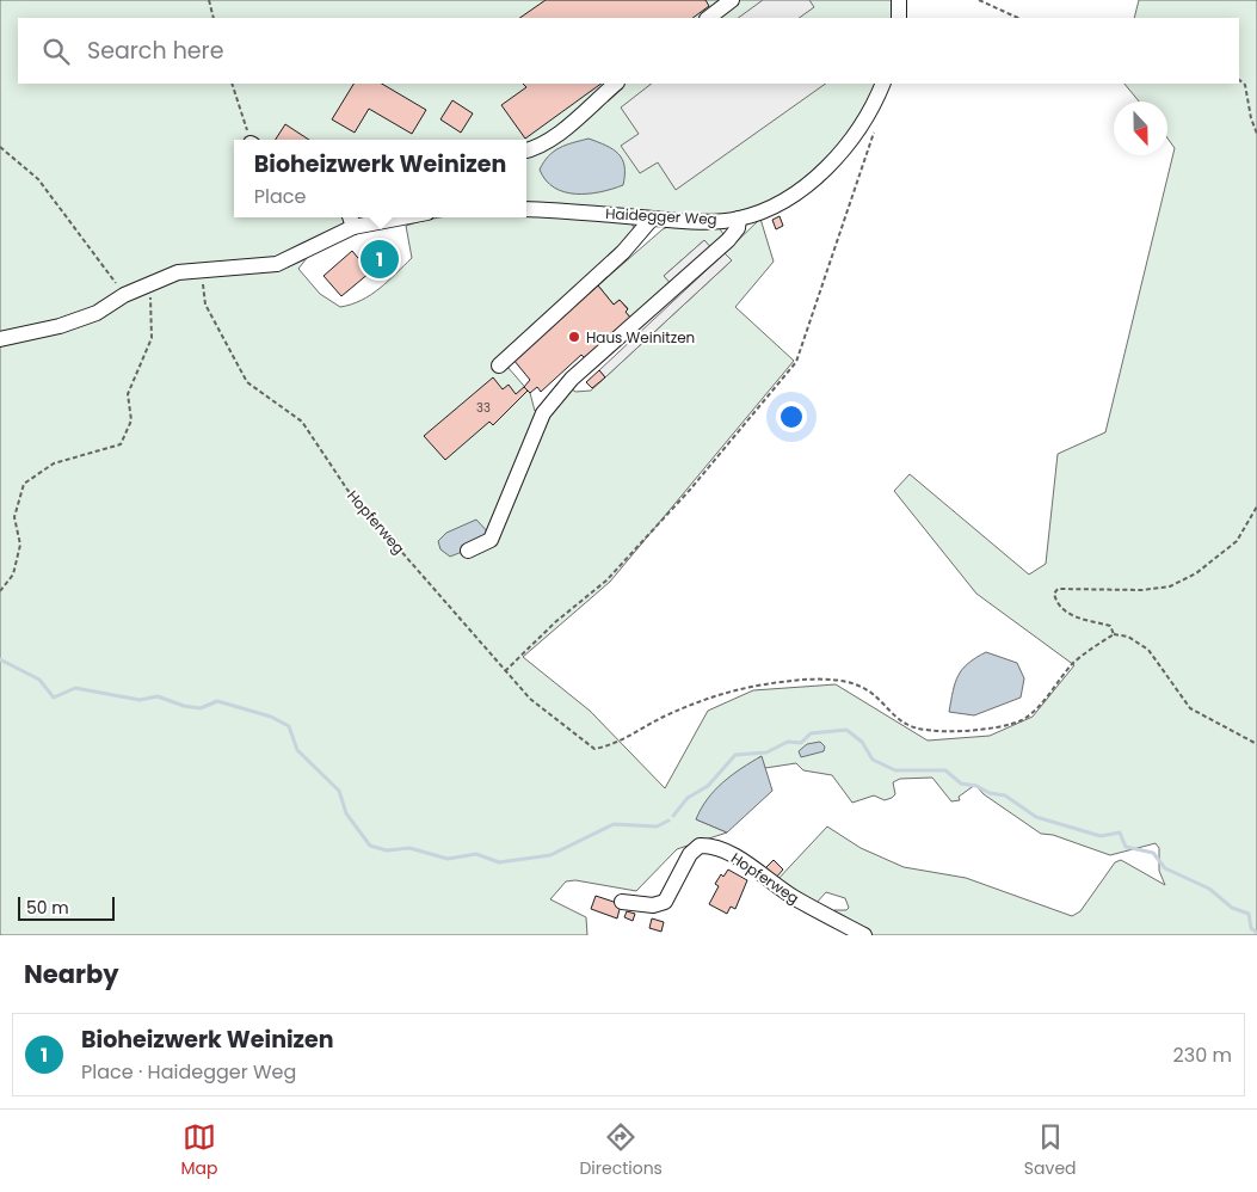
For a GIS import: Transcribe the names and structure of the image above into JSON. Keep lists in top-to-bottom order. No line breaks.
{"streets":{"street":["Haidegger Weg","Hopferweg"]},"places":["Haus Weinitzen"],"house_numbers":["33"],"scale_bar":"50 m","north":"bottom","page":{"search":"Search here","popup":["Bioheizwerk Weinizen","Place"],"pins":"1","scale":"50 m","heading":"Nearby","list":[{"mark":"1","name":"Bioheizwerk Weinizen","note":"Place · Haidegger Weg","value":"230 m"}],"nav":["Map","Directions","Saved"]}}
